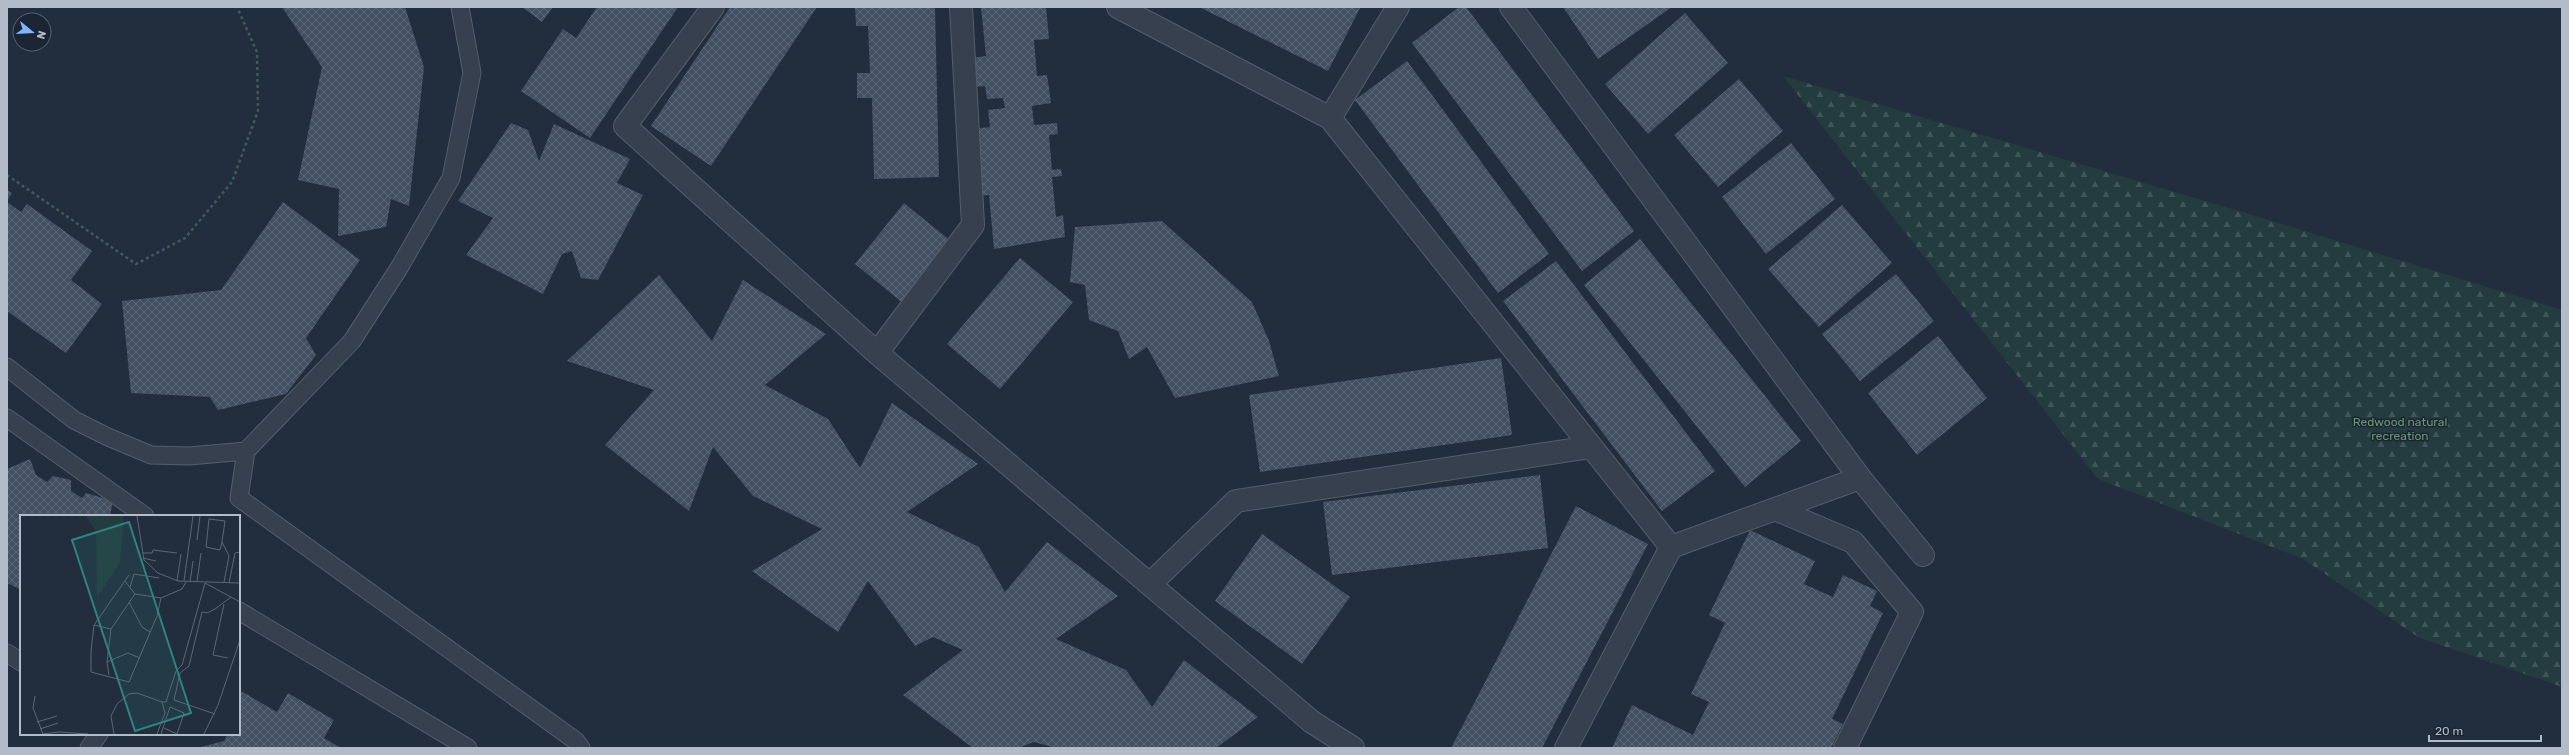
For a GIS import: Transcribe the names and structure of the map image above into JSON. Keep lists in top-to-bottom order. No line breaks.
{"parks":["Redwood natural recreation"],"scale_bar":"20 m","north":"right"}
